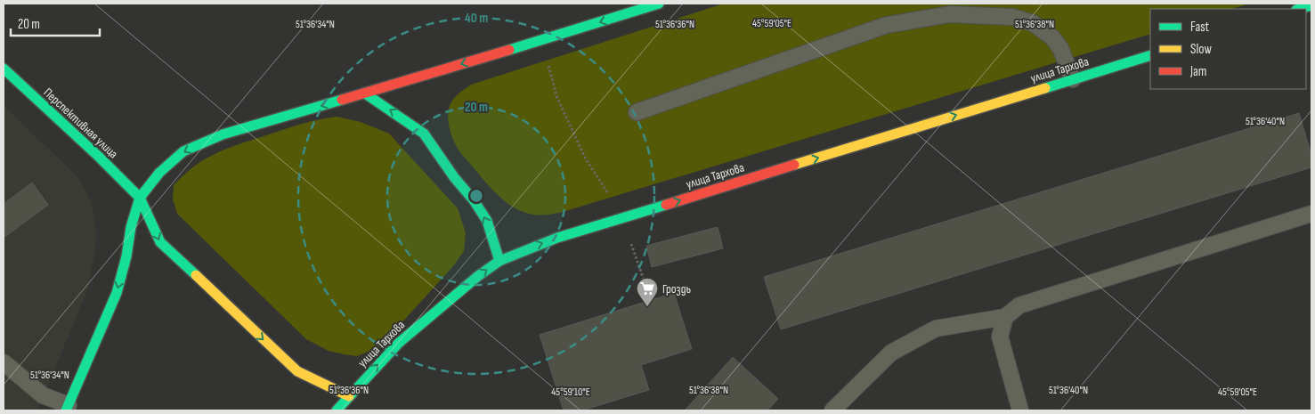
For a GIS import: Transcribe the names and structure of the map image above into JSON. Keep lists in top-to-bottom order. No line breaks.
{"streets":{"main road":["улица Тархова","Перспективная улица"]},"one_way":["улица Тархова"],"places":{"supermarket":["Гроздь"]},"legend":["Fast","Slow","Jam"],"scale_bar":"20 m","coordinates":["45°59'05\"E","51°36'34\"N","51°36'36\"N","51°36'38\"N","51°36'40\"N","45°59'10\"E"],"rings":["40 m","20 m"]}
